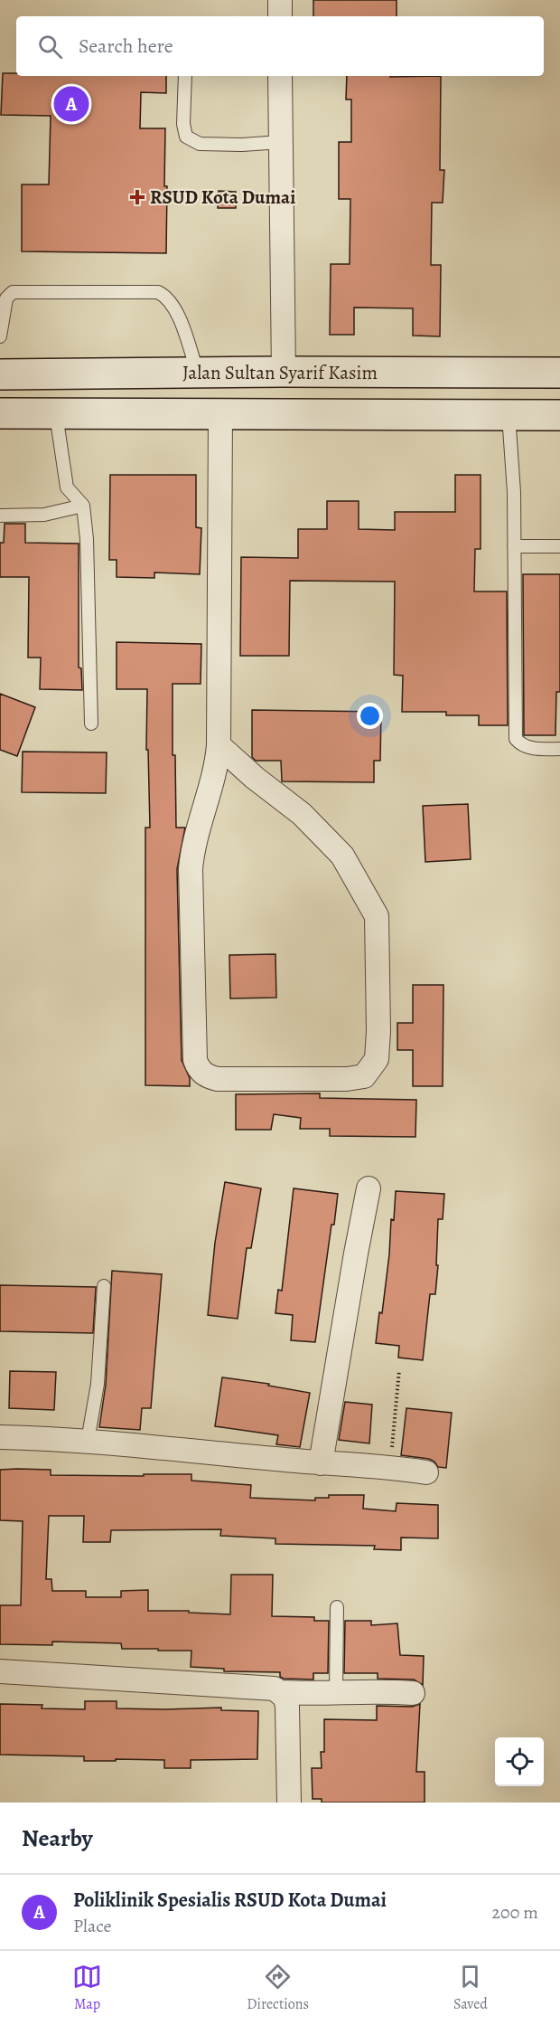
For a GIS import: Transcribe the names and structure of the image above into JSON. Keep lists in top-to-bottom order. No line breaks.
{"streets":{"street":["Jalan Sultan Syarif Kasim"]},"places":{"health":["RSUD Kota Dumai"]},"page":{"search":"Search here","pins":"A","heading":"Nearby","list":[{"mark":"A","name":"Poliklinik Spesialis RSUD Kota Dumai","note":"Place","value":"200 m"}],"nav":["Map","Directions","Saved"]}}
